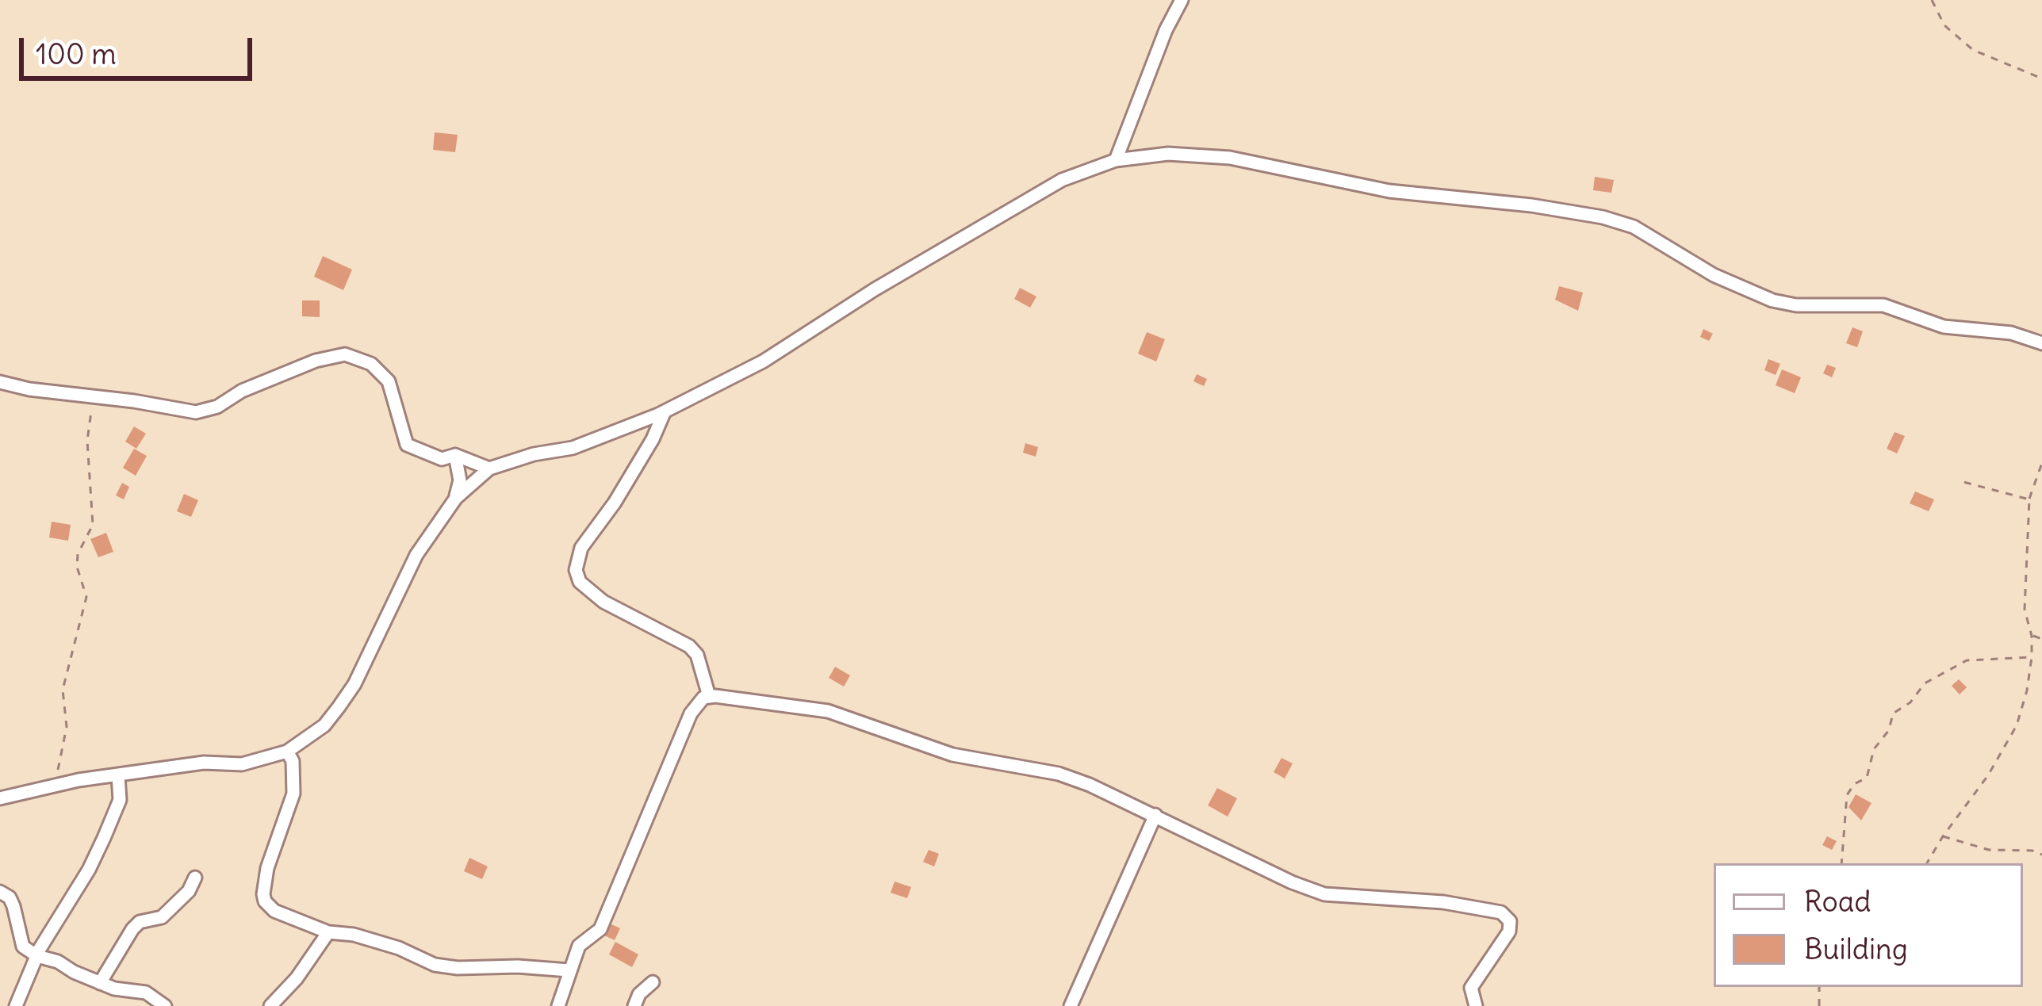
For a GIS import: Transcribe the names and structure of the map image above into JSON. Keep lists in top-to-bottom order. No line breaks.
{"legend":["Road","Building"],"scale_bar":"100 m"}
